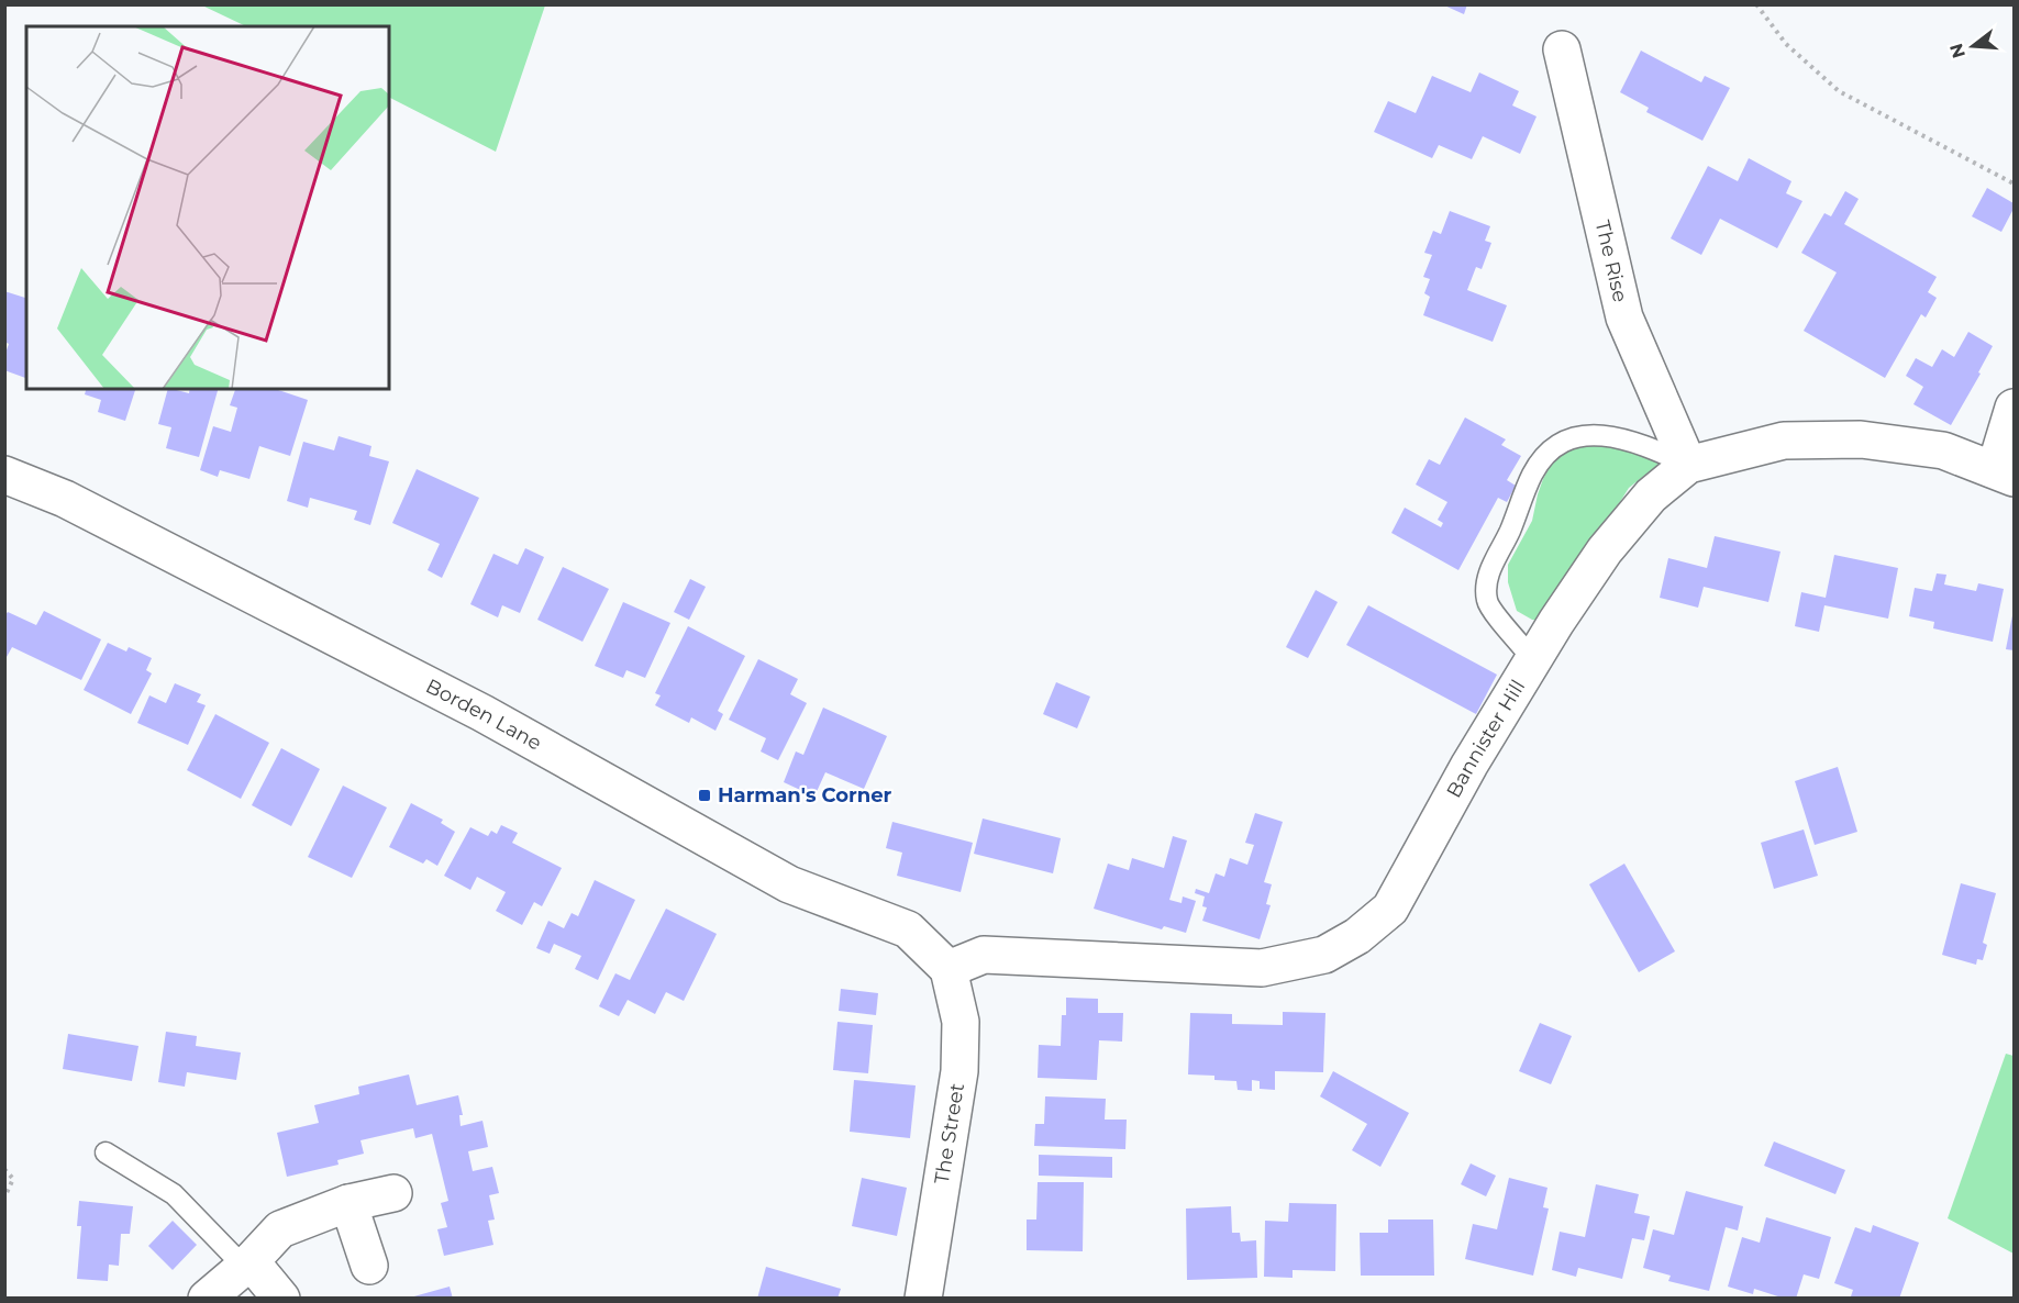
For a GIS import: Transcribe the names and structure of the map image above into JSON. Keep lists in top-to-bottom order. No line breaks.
{"streets":{"street":["The Rise","Borden Lane","Bannister Hill","The Street"]},"crossings":[["The Rise","Bannister Hill"],["Borden Lane","Bannister Hill"],["Borden Lane","The Street"],["Bannister Hill","The Street"]],"places":{"transit":["Harman's Corner"]},"north":"left"}
